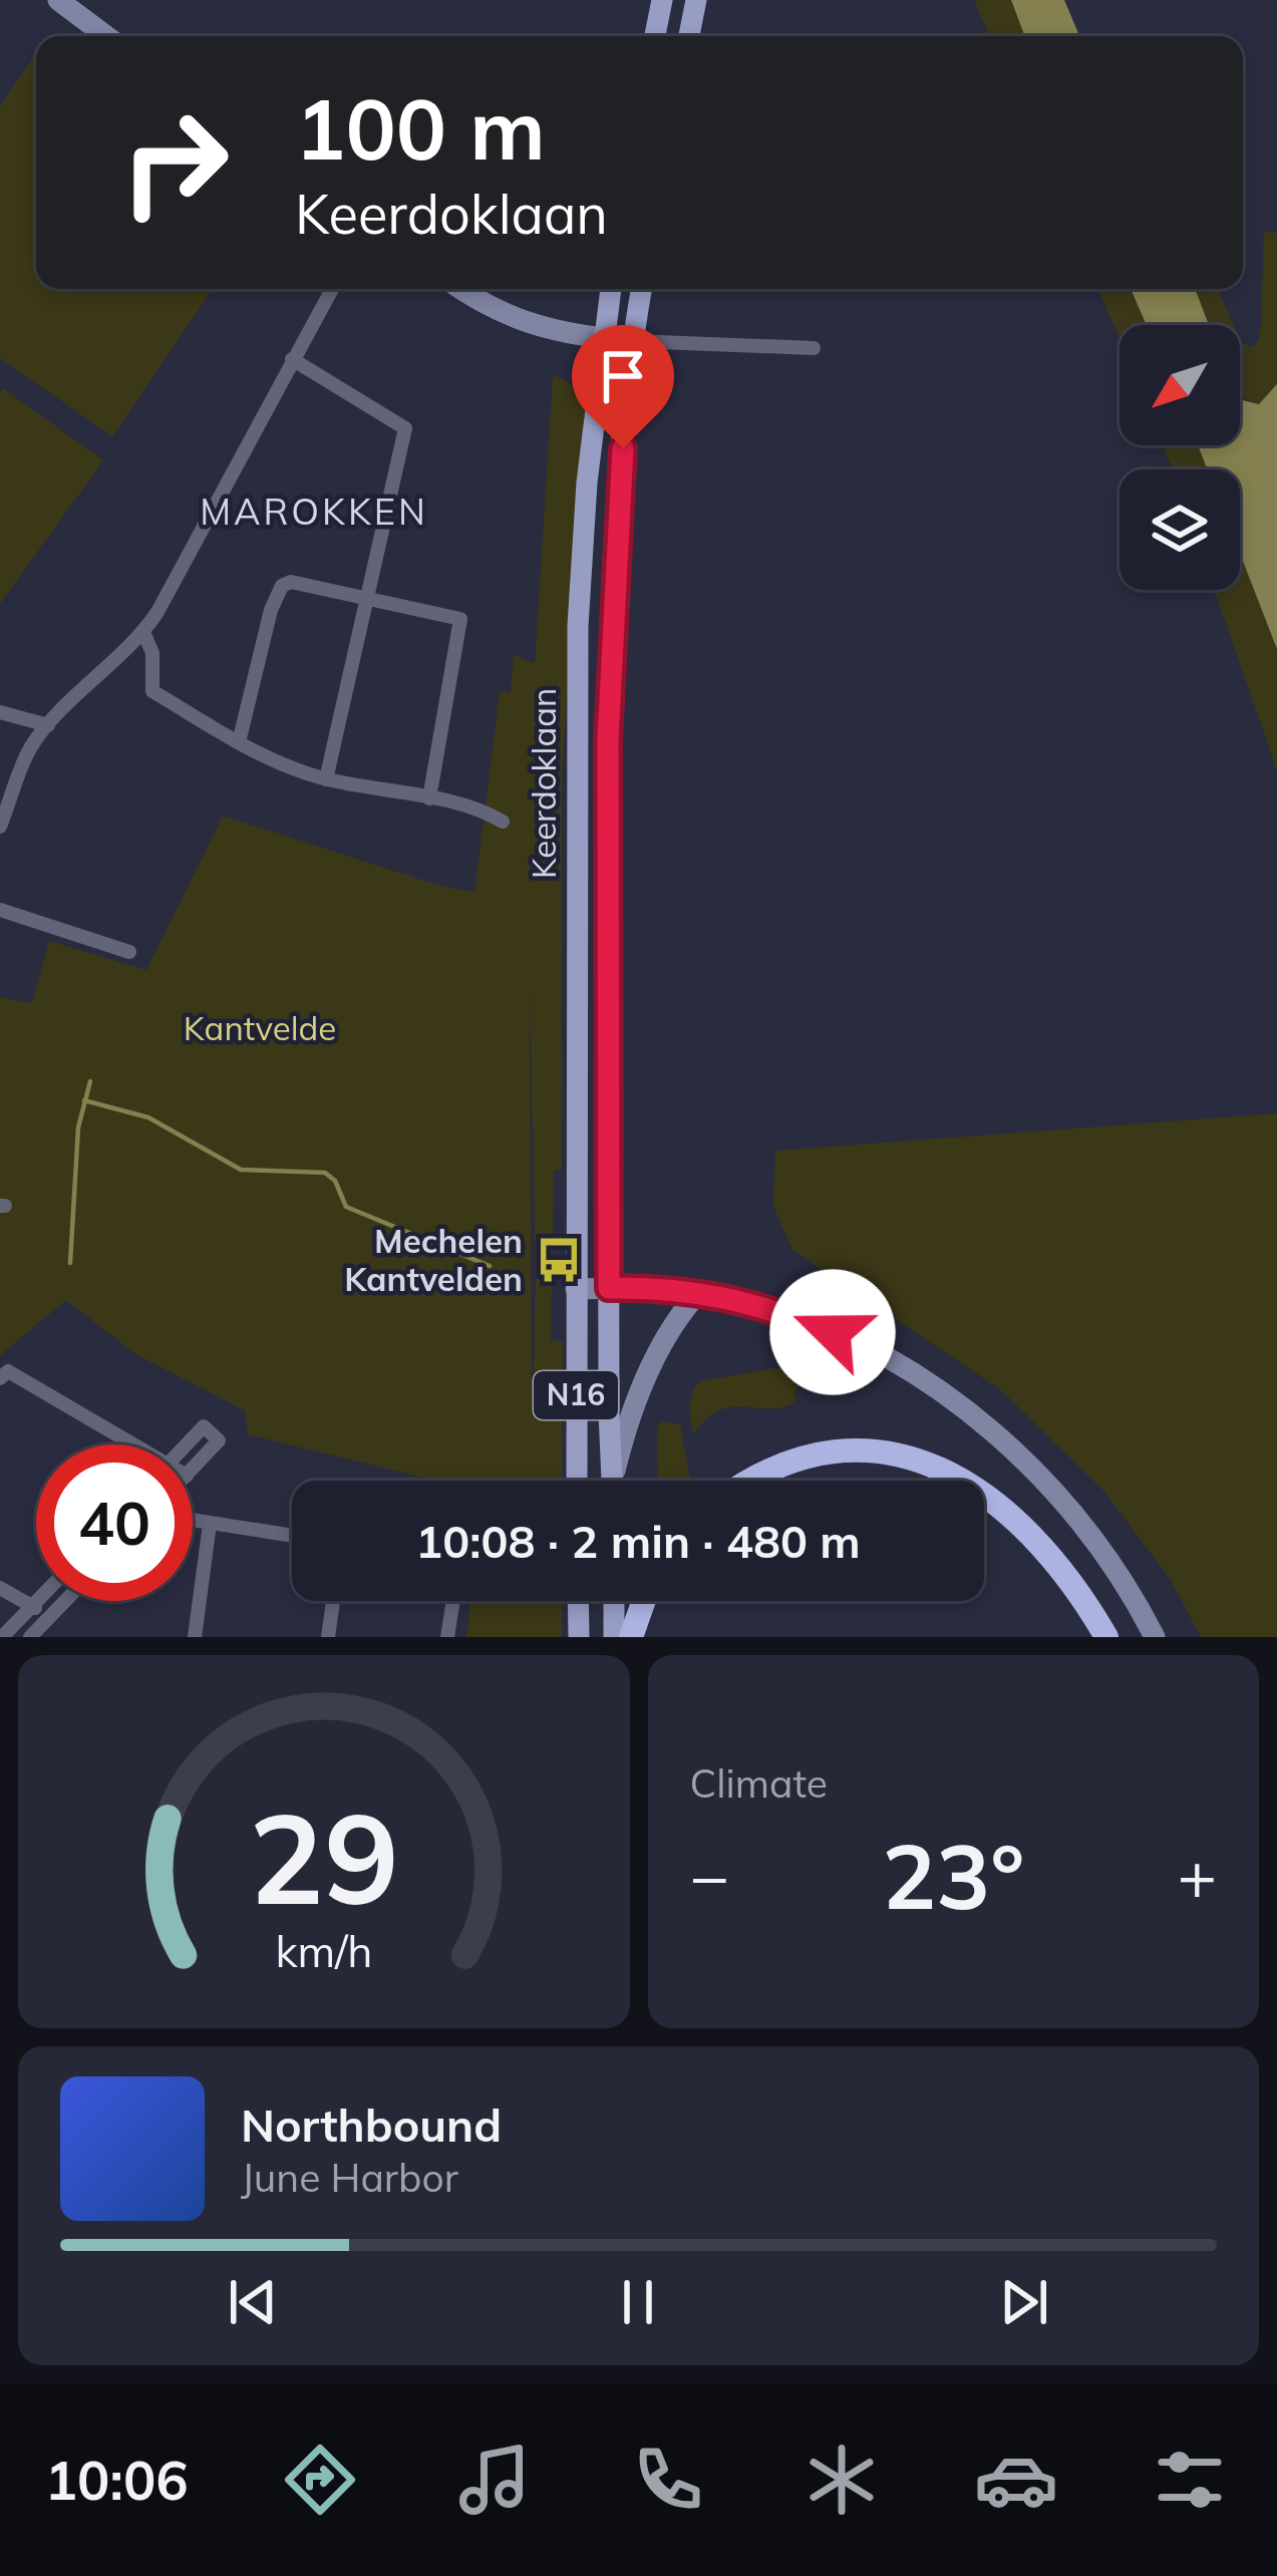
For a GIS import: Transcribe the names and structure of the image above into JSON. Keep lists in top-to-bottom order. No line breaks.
{"streets":{"main road":["Keerdoklaan","N16"]},"crossings":[["Keerdoklaan","N16"]],"districts":["MAROKKEN"],"parks":["Kantvelde"],"places":{"bus stop":["Mechelen Kantvelden"]},"north":"bottom left","page":{"turn":["100 m","Keerdoklaan"],"limit":"40","trip":"10:08 · 2 min · 480 m","tile":"Climate","heat":["−","23°","+"],"song":["Northbound","June Harbor"],"tabs":"10:06","gauge":["29","km/h"]}}
